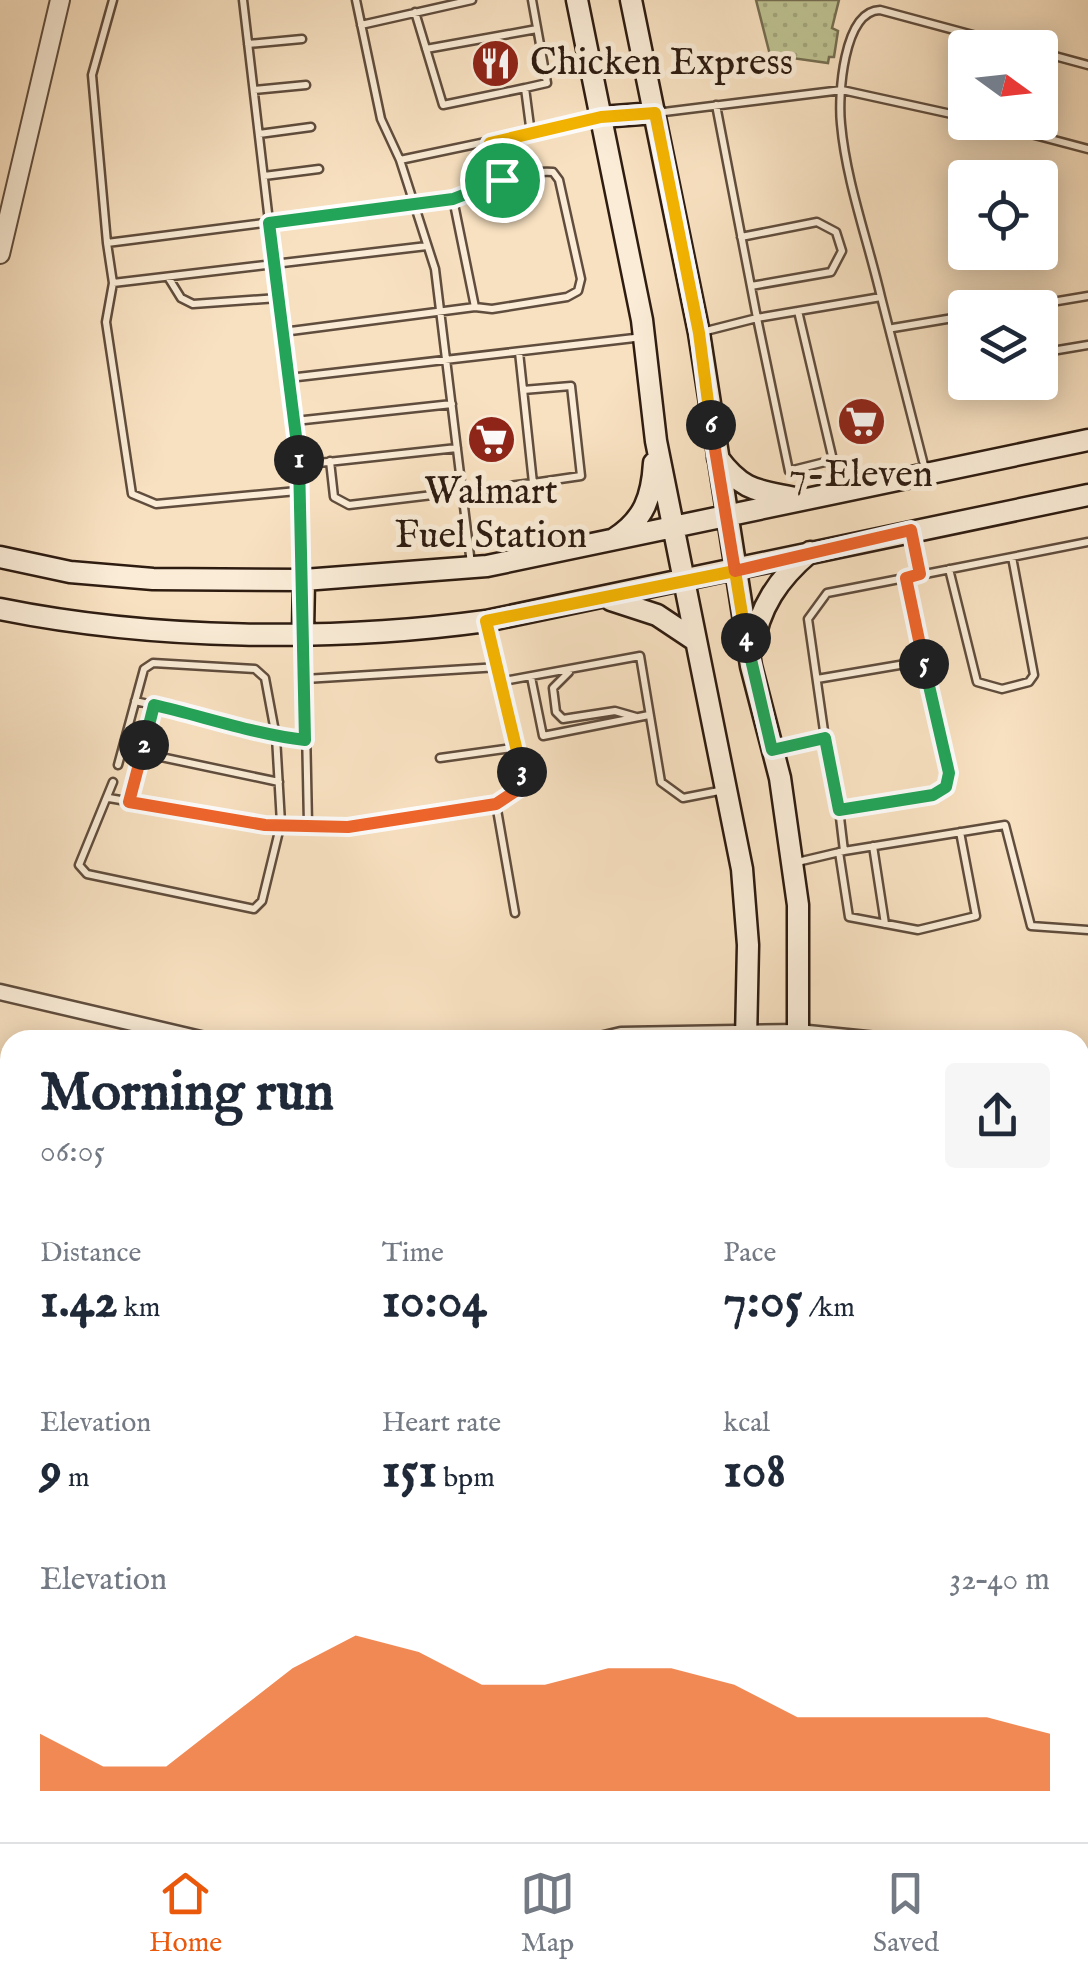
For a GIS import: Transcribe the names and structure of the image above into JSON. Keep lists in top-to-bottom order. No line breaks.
{"places":{"restaurant":["Chicken Express"],"supermarket":["7-Eleven","Walmart Fuel Station"]},"north":"right","page":{"pins":["6","1","4","5","2","3"],"heading":["Morning run","06:05"],"stats":[["Distance","1.42 km"],["Time","10:04"],["Pace","7:05 /km"],["Elevation","9 m"],["Heart rate","151 bpm"],["kcal","108"]],"chart":["Elevation","32–40 m"],"tabs":["Home","Map","Saved"]}}
